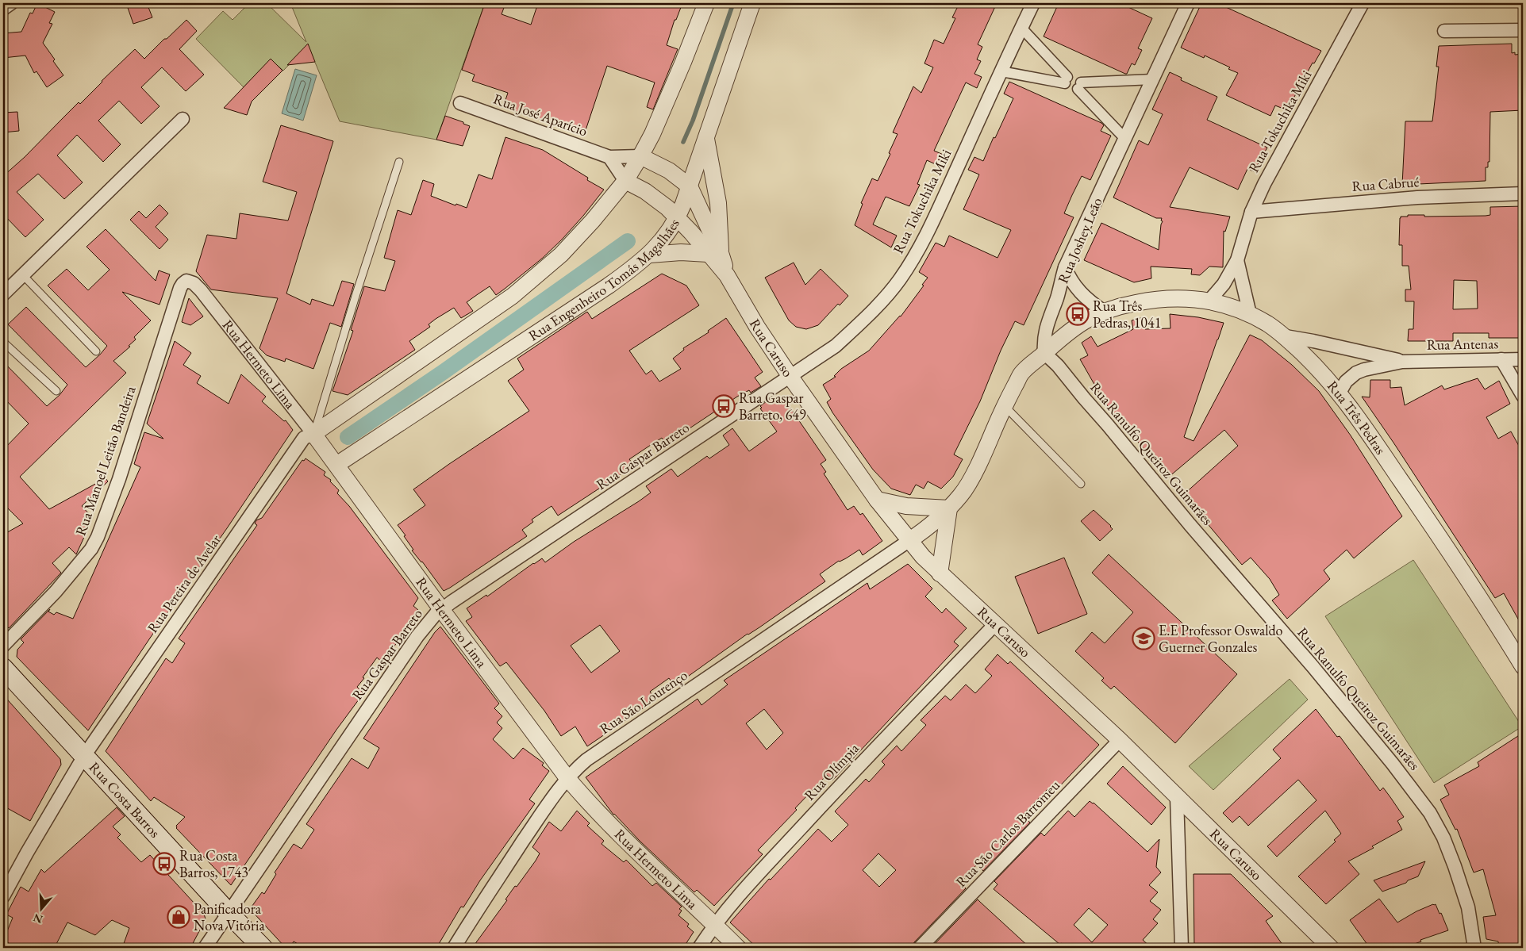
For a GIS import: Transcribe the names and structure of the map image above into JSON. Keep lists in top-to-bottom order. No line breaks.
{"streets":{"main road":["Rua Costa Barros"],"street":["Rua José Aparício","Rua Tokuchika Miki","Rua Cabrué","Rua Joshey Leão","Rua Engenheiro Tomás Magalhães","Rua Antenas","Rua Caruso","Rua Hermeto Lima","Rua Três Pedras","Rua Ranulfo Queiroz Guimarães","Rua Gaspar Barreto","Rua Manoel Leitão Bandeira","Rua Pereira de Avelar","Rua São Lourenço","Rua Olímpia","Rua São Carlos Barromeu"]},"crossings":[["Rua Tokuchika Miki","Rua Cabrué"],["Rua Tokuchika Miki","Rua Caruso"],["Rua Tokuchika Miki","Rua Três Pedras"],["Rua Tokuchika Miki","Rua Gaspar Barreto"],["Rua Joshey Leão","Rua Três Pedras"],["Rua Joshey Leão","Rua Ranulfo Queiroz Guimarães"],["Rua Engenheiro Tomás Magalhães","Rua Caruso"],["Rua Engenheiro Tomás Magalhães","Rua Hermeto Lima"],["Rua Antenas","Rua Três Pedras"],["Rua Caruso","Rua Gaspar Barreto"],["Rua Caruso","Rua São Lourenço"],["Rua Caruso","Rua Olímpia"],["Rua Caruso","Rua São Carlos Barromeu"],["Rua Hermeto Lima","Rua Gaspar Barreto"],["Rua Hermeto Lima","Rua Manoel Leitão Bandeira"],["Rua Hermeto Lima","Rua Pereira de Avelar"],["Rua Hermeto Lima","Rua São Lourenço"],["Rua Hermeto Lima","Rua Olímpia"],["Rua Três Pedras","Rua Ranulfo Queiroz Guimarães"],["Rua Gaspar Barreto","Rua Costa Barros"],["Rua Pereira de Avelar","Rua Costa Barros"]],"places":{"bus stop":["Rua Três Pedras, 1041","Rua Gaspar Barreto, 649","Rua Costa Barros, 1743"],"school or university":["E.E Professor Oswaldo Guerner Gonzales"],"shop":["Panificadora Nova Vitória"]},"north":"bottom"}
